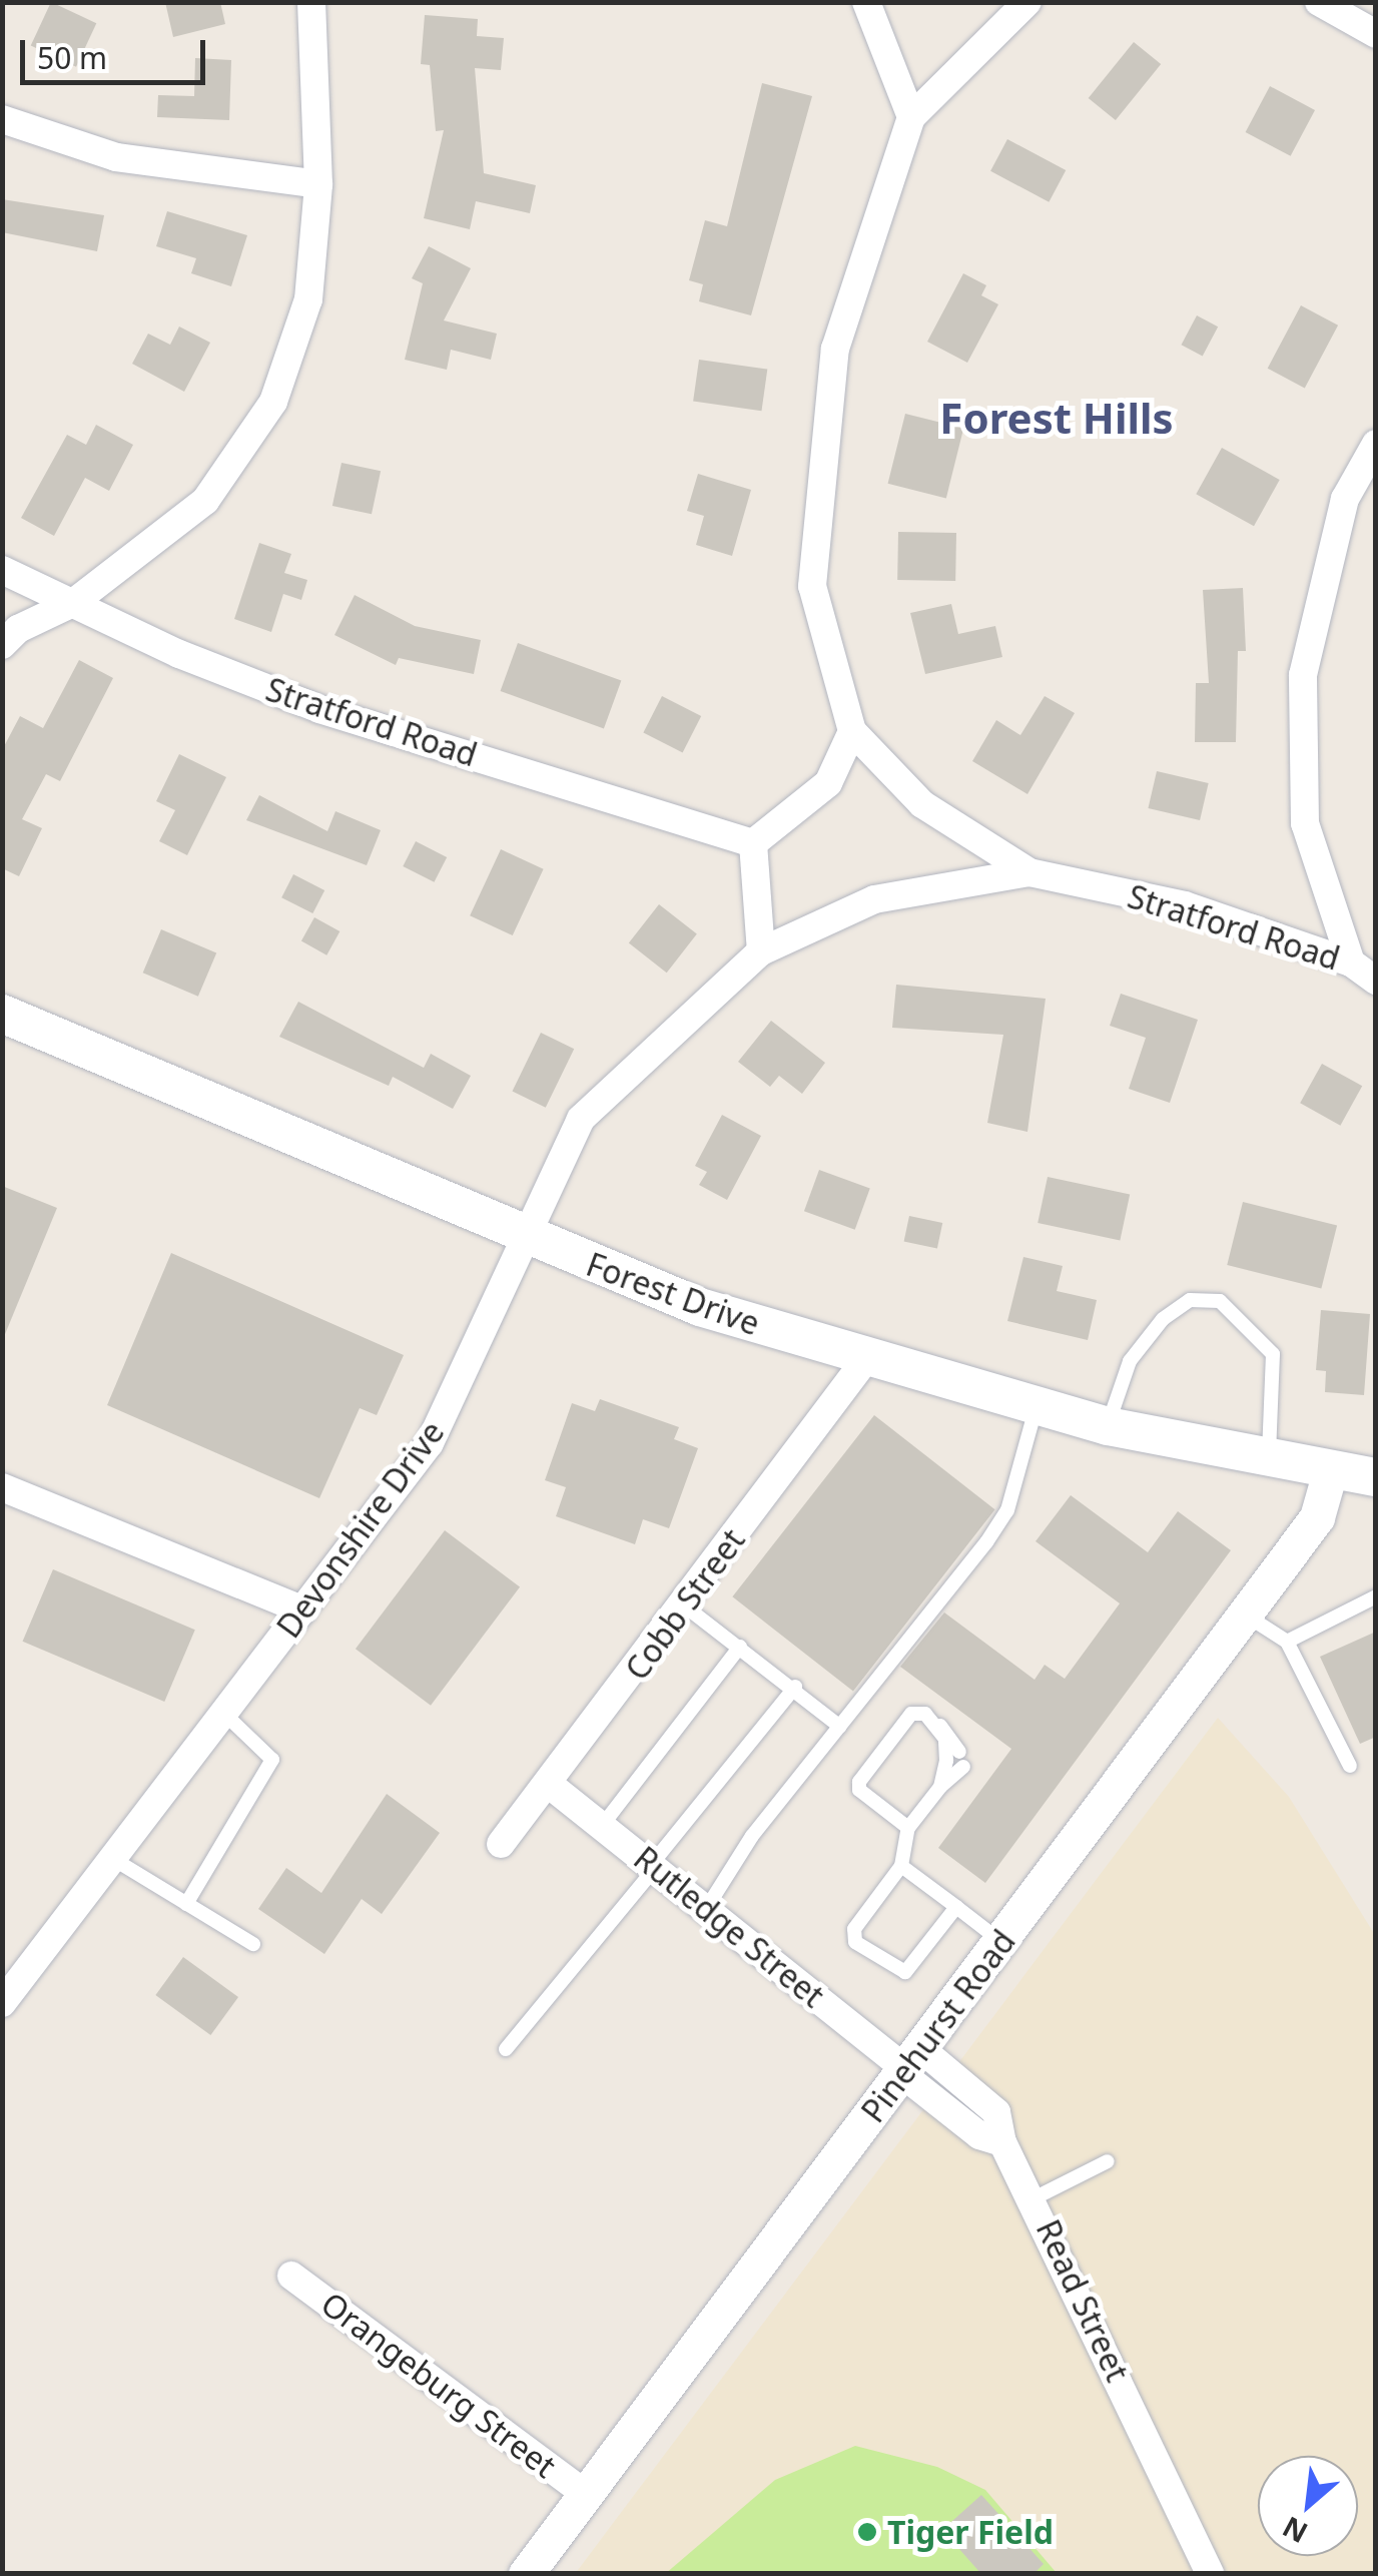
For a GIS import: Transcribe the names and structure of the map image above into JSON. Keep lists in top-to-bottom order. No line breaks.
{"streets":{"main road":["Forest Drive"],"street":["Stratford Road","Devonshire Drive","Cobb Street","Rutledge Street","Pinehurst Road","Read Street","Orangeburg Street"]},"crossings":[["Stratford Road","Devonshire Drive"],["Forest Drive","Devonshire Drive"],["Forest Drive","Cobb Street"],["Forest Drive","Pinehurst Road"],["Cobb Street","Rutledge Street"],["Rutledge Street","Pinehurst Road"],["Rutledge Street","Read Street"],["Pinehurst Road","Orangeburg Street"]],"districts":["Forest Hills"],"places":["Tiger Field"],"scale_bar":"50 m","north":"bottom left"}
